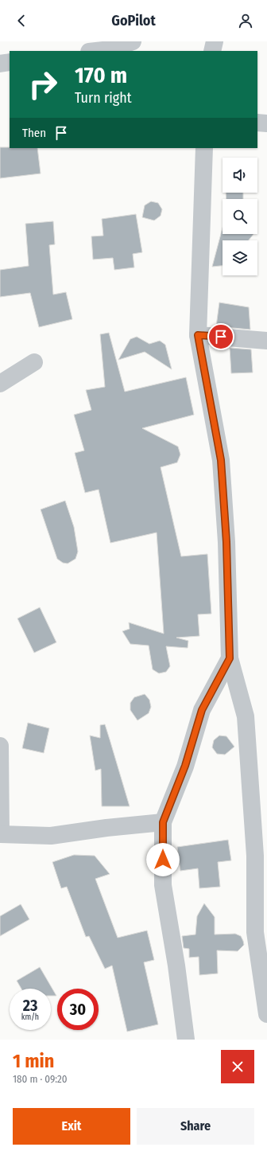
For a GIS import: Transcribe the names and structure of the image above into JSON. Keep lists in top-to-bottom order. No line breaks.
{"page":{"header":"GoPilot","turn":["170 m","Turn right"],"then":"Then","speed":"23 km/h","limit":"30","heading":["1 min","180 m · 09:20"],"buttons":["Exit","Share"]}}
